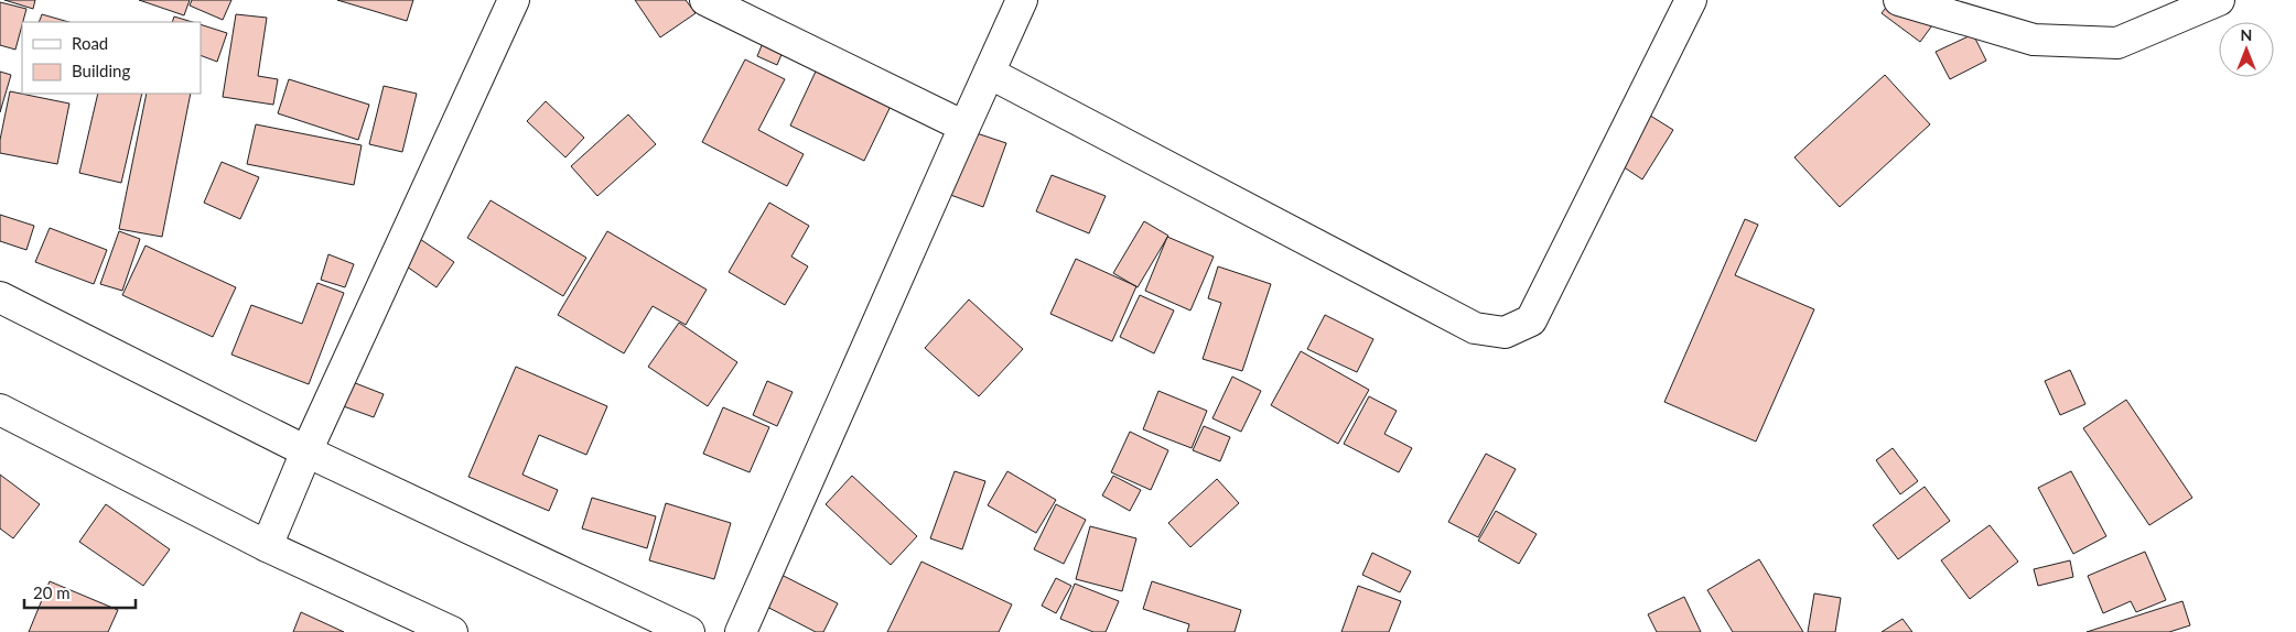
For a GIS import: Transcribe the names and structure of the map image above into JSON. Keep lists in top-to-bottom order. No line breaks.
{"legend":["Road","Building"],"scale_bar":"20 m","north":"top"}
